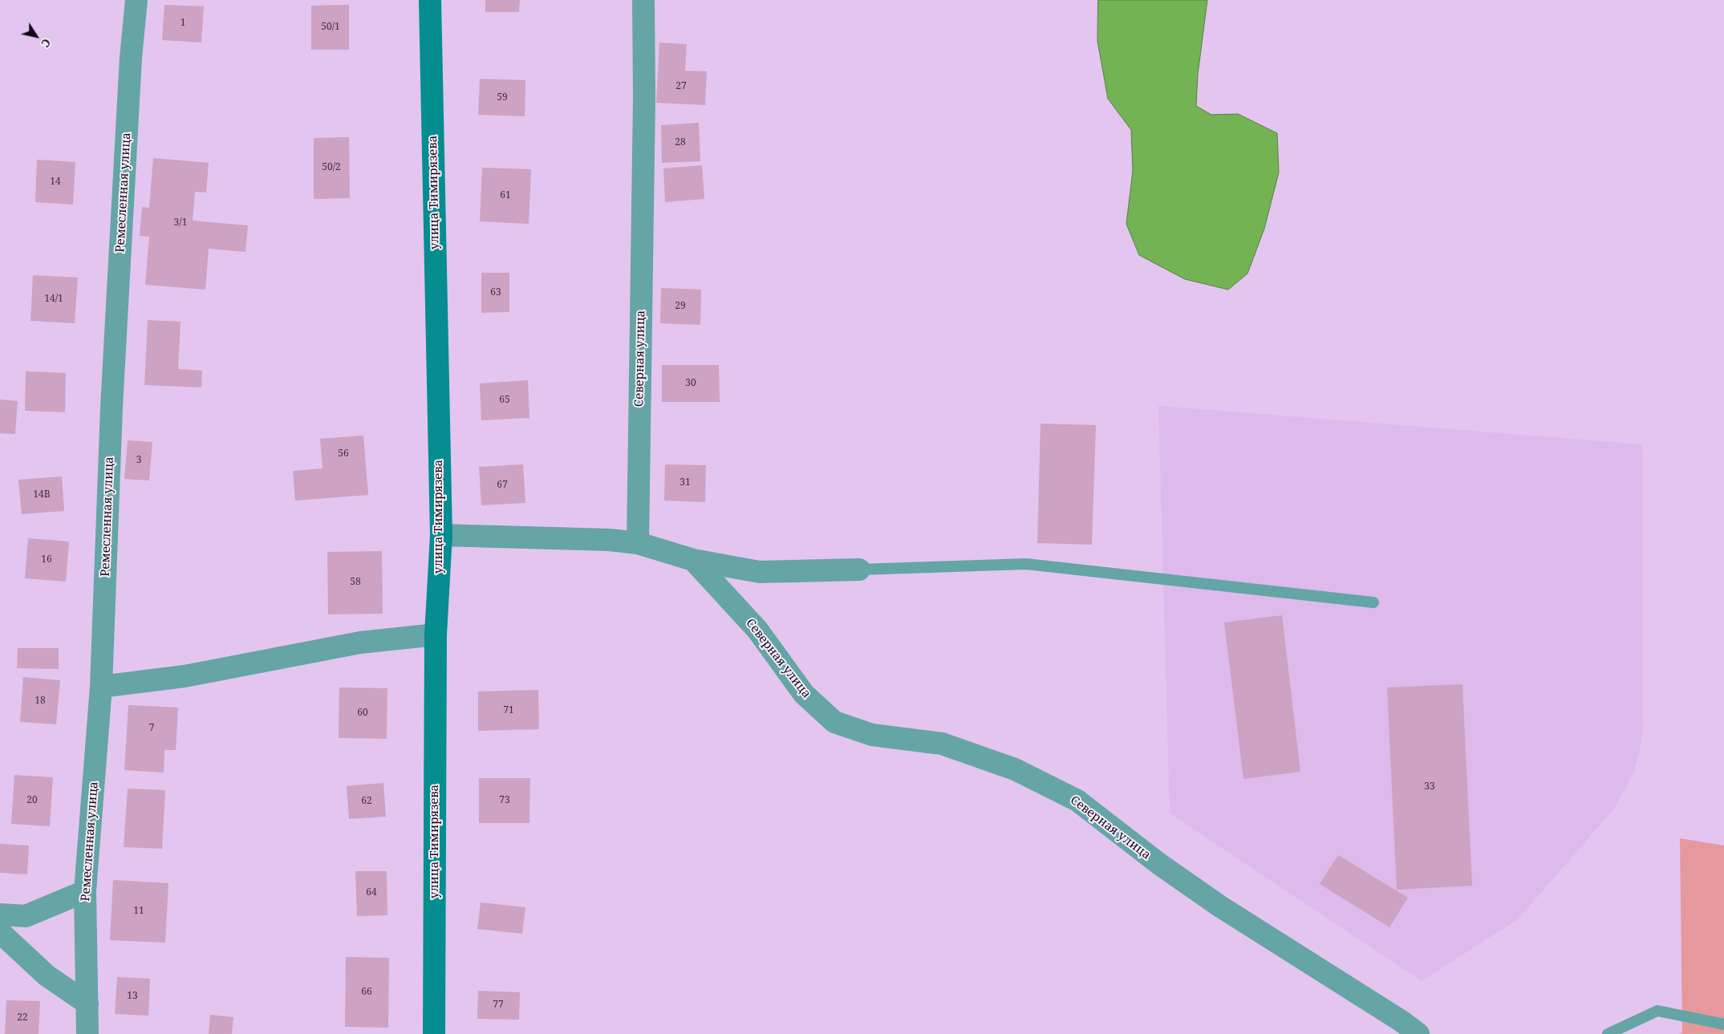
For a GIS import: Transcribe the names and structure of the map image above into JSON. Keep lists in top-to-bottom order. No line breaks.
{"streets":{"street":["Ремесленная улица","улица Тимирязева","Северная улица"]},"house_numbers":["1","50/1","27","59","28","50/2","14","61","3/1","63","14/1","29","30","65","56","3","31","67","14В","16","58","18","71","60","7","33","20","73","62","64","11","66","13","77","22"],"north":"bottom right"}
